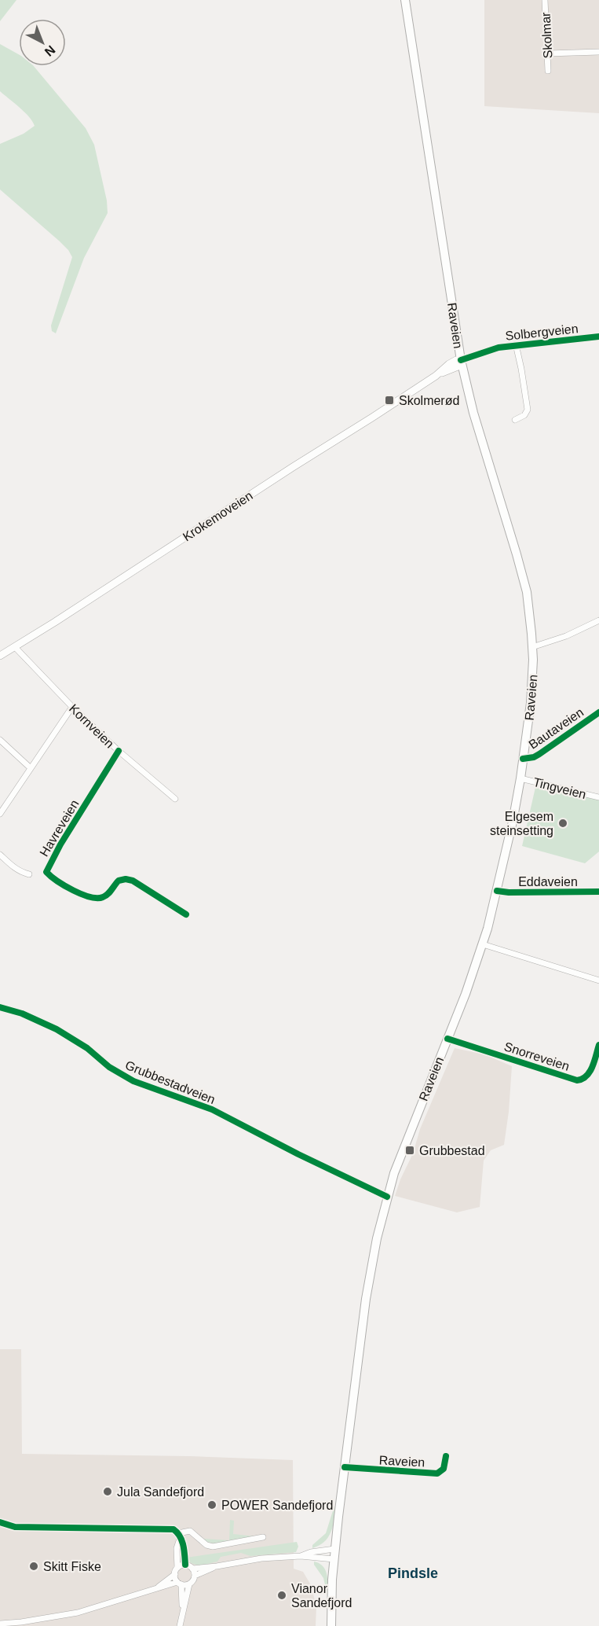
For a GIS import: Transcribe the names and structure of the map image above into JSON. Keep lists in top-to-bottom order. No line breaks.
{"streets":{"main road":["Raveien","Krokemoveien"],"street":["Skolmar","Solbergveien","Kornveien","Bautaveien","Tingveien","Havreveien","Eddaveien","Snorreveien","Grubbestadveien"]},"crossings":[["Raveien","Solbergveien"],["Raveien","Krokemoveien"],["Raveien","Bautaveien"],["Raveien","Tingveien"],["Raveien","Eddaveien"],["Raveien","Snorreveien"],["Raveien","Grubbestadveien"],["Solbergveien","Krokemoveien"],["Krokemoveien","Kornveien"],["Kornveien","Havreveien"]],"districts":["Pindsle"],"places":{"transit":["Skolmerød","Grubbestad"],"other":["Elgesem steinsetting","Jula Sandefjord","POWER Sandefjord","Skitt Fiske","Vianor Sandefjord"]},"north":"bottom right"}
